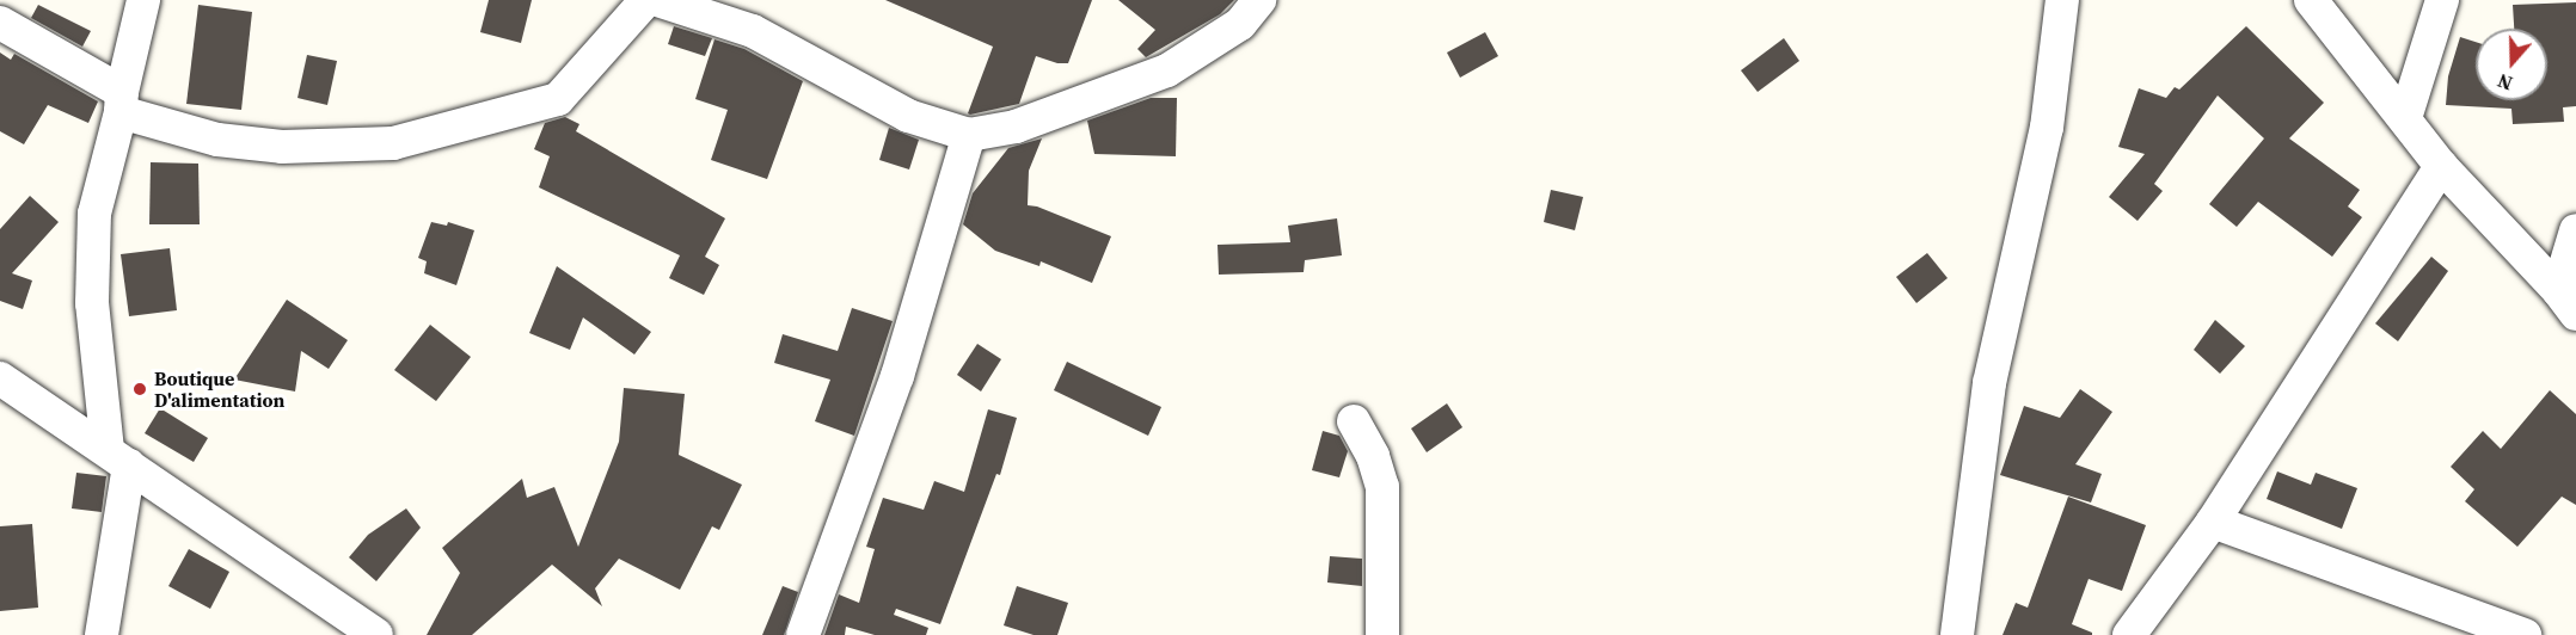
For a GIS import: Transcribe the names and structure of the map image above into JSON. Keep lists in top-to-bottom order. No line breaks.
{"places":["Boutique D'alimentation"],"north":"bottom"}
